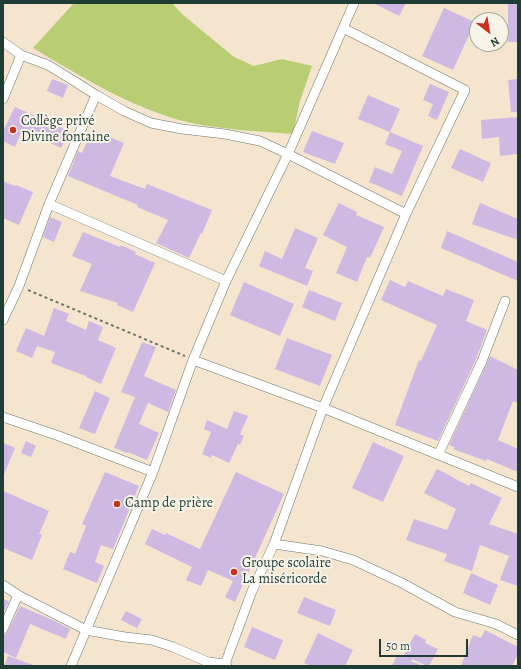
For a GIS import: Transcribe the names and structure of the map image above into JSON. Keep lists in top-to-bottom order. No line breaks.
{"places":["Collège privé Divine fontaine","Camp de prière","Groupe scolaire La miséricorde"],"scale_bar":"50 m","north":"bottom right"}
